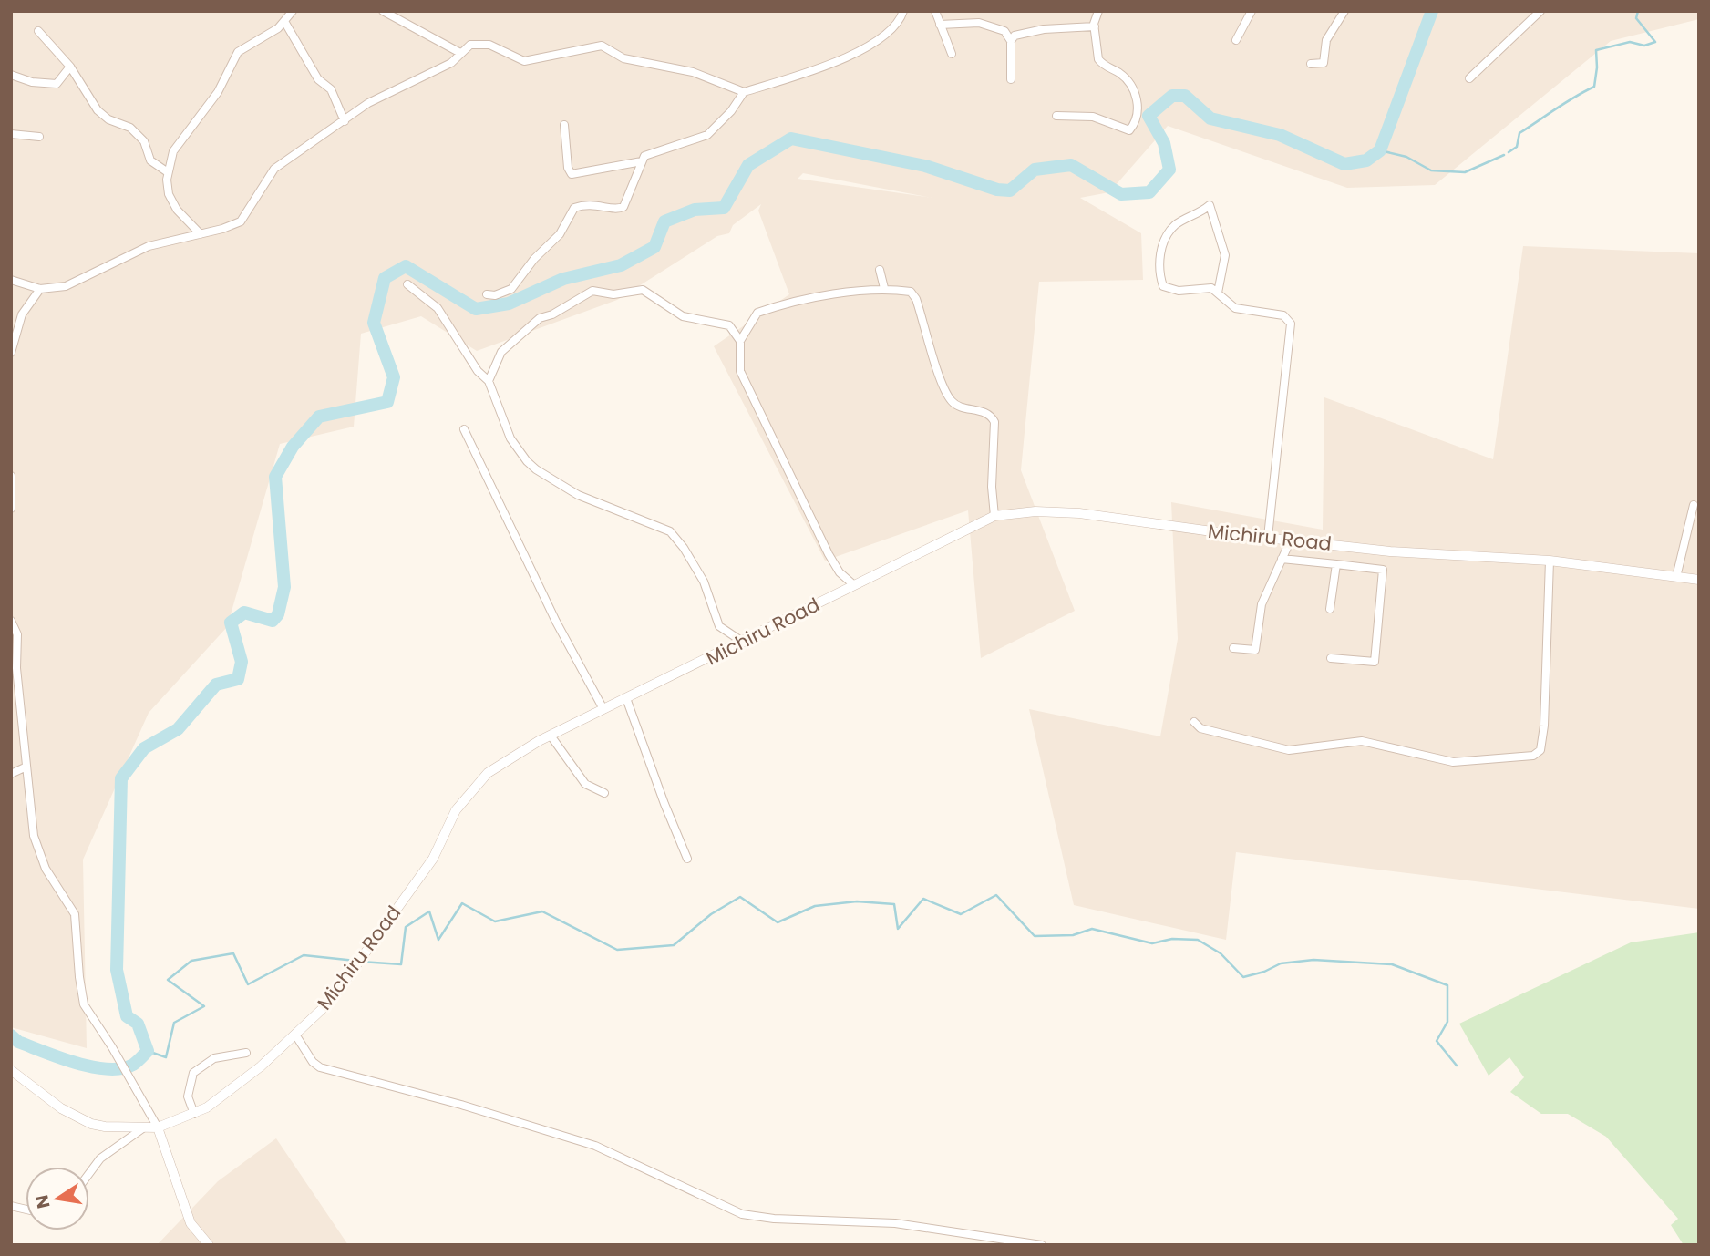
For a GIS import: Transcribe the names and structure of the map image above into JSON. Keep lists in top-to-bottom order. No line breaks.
{"streets":{"street":["Michiru Road"]},"north":"left"}
